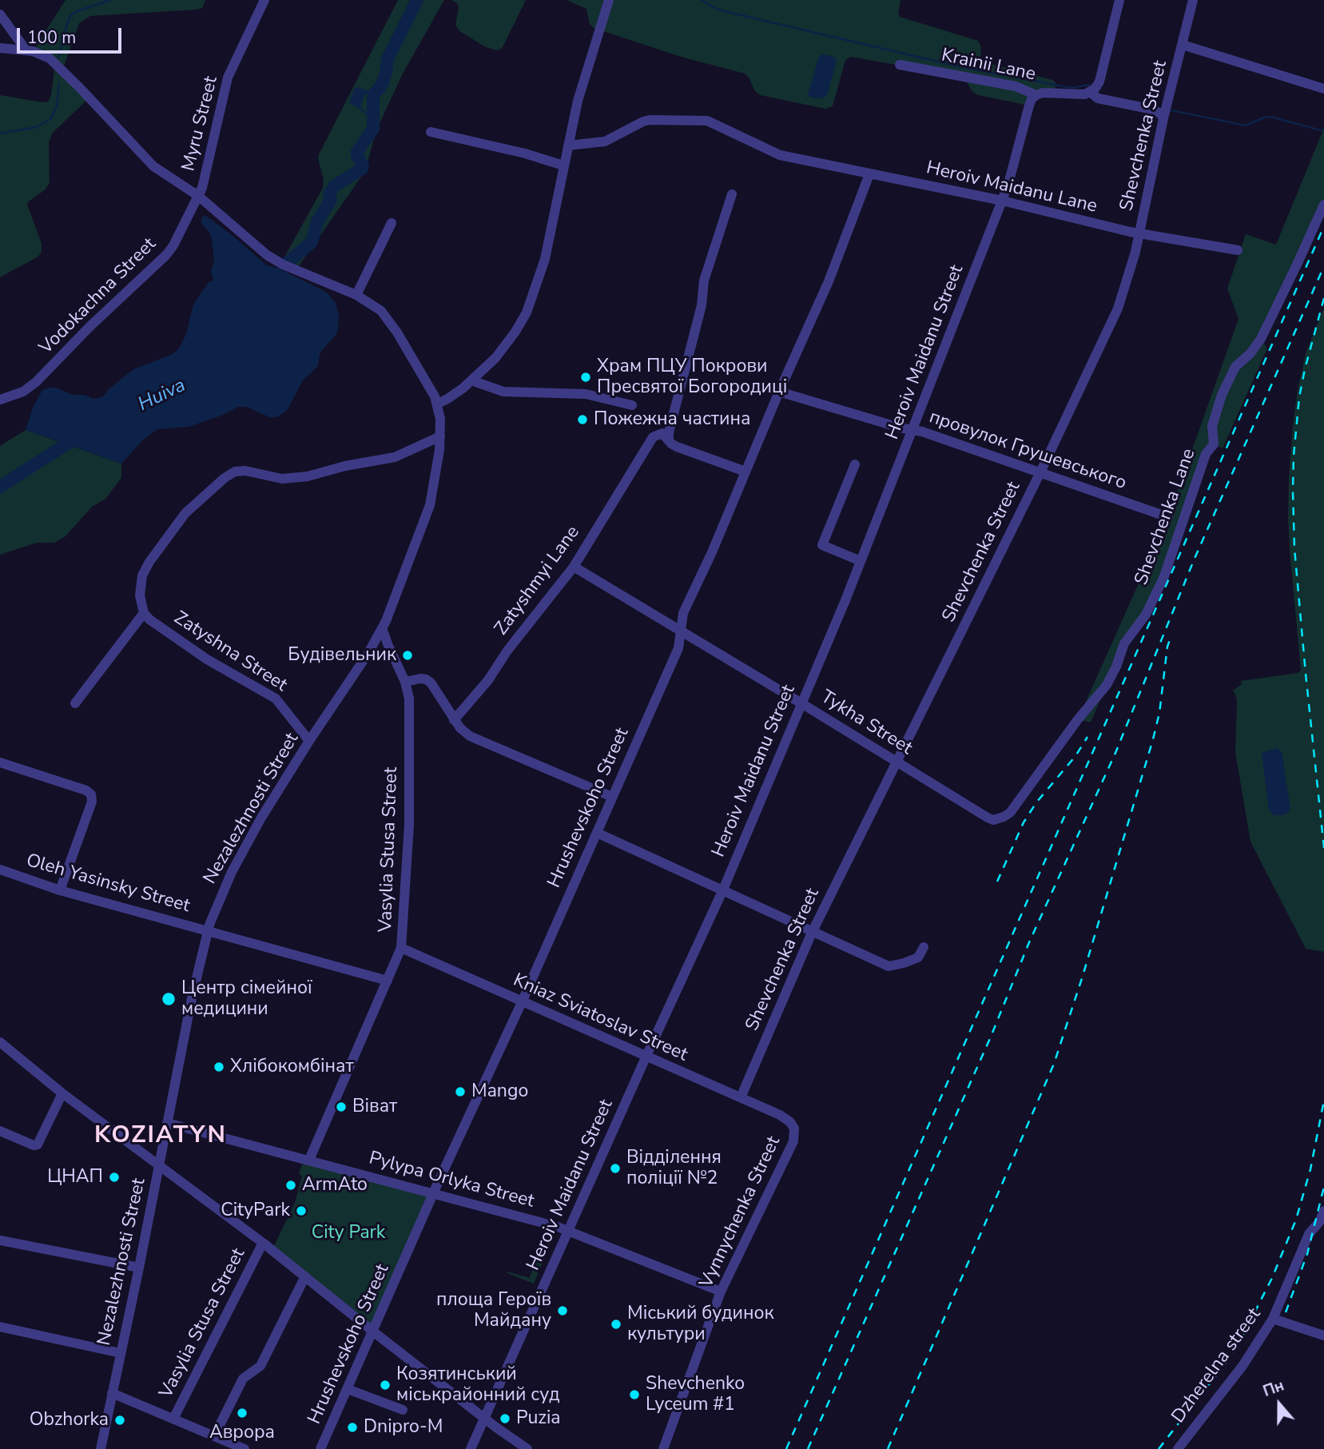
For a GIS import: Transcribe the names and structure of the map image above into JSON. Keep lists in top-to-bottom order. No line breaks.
{"streets":{"street":["Krainii Lane","Myru Street","Shevchenka Street","Heroiv Maidanu Lane","Vodokachna Street","Heroiv Maidanu Street","провулок Грушевського","Shevchenka Lane","Zatyshmyi Lane","Zatyshna Street","Tykha Street","Hrushevskoho Street","Nezalezhnosti Street","Vasylia Stusa Street","Oleh Yasinsky Street","Kniaz Sviatoslav Street","Pylypa Orlyka Street","Vynnychenka Street","Dzherelna street"]},"crossings":[["Krainii Lane","Shevchenka Street"],["Krainii Lane","Heroiv Maidanu Street"],["Myru Street","Vodokachna Street"],["Shevchenka Street","Heroiv Maidanu Lane"],["Shevchenka Street","провулок Грушевського"],["Shevchenka Street","Tykha Street"],["Shevchenka Street","Kniaz Sviatoslav Street"],["Heroiv Maidanu Lane","Heroiv Maidanu Street"],["Heroiv Maidanu Lane","Hrushevskoho Street"],["Heroiv Maidanu Street","провулок Грушевського"],["Heroiv Maidanu Street","Tykha Street"],["Heroiv Maidanu Street","Kniaz Sviatoslav Street"],["Heroiv Maidanu Street","Pylypa Orlyka Street"],["провулок Грушевського","Hrushevskoho Street"],["Shevchenka Lane","Tykha Street"],["Zatyshmyi Lane","Tykha Street"],["Zatyshna Street","Nezalezhnosti Street"],["Tykha Street","Hrushevskoho Street"],["Hrushevskoho Street","Kniaz Sviatoslav Street"],["Hrushevskoho Street","Pylypa Orlyka Street"],["Nezalezhnosti Street","Vasylia Stusa Street"],["Nezalezhnosti Street","Oleh Yasinsky Street"],["Nezalezhnosti Street","Pylypa Orlyka Street"],["Vasylia Stusa Street","Oleh Yasinsky Street"],["Vasylia Stusa Street","Kniaz Sviatoslav Street"],["Vasylia Stusa Street","Pylypa Orlyka Street"],["Kniaz Sviatoslav Street","Vynnychenka Street"],["Pylypa Orlyka Street","Vynnychenka Street"]],"districts":["KOZIATYN"],"water":["Huiva"],"parks":["City Park"],"places":["Храм ПЦУ Покрови Пресвятої Богородиці","Пожежна частина","Будівельник","Центр сімейної медицини","Хлібокомбінат","Mango","Віват","Відділення поліції №2","ЦНАП","ArmAto","CityPark","площа Героїв Майдану","Міський будинок культури","Козятинський міськрайонний суд","Shevchenko Lyceum #1","Аврора","Puzia","Obzhorka","Dnipro-M"],"scale_bar":"100 m","north":"top"}
